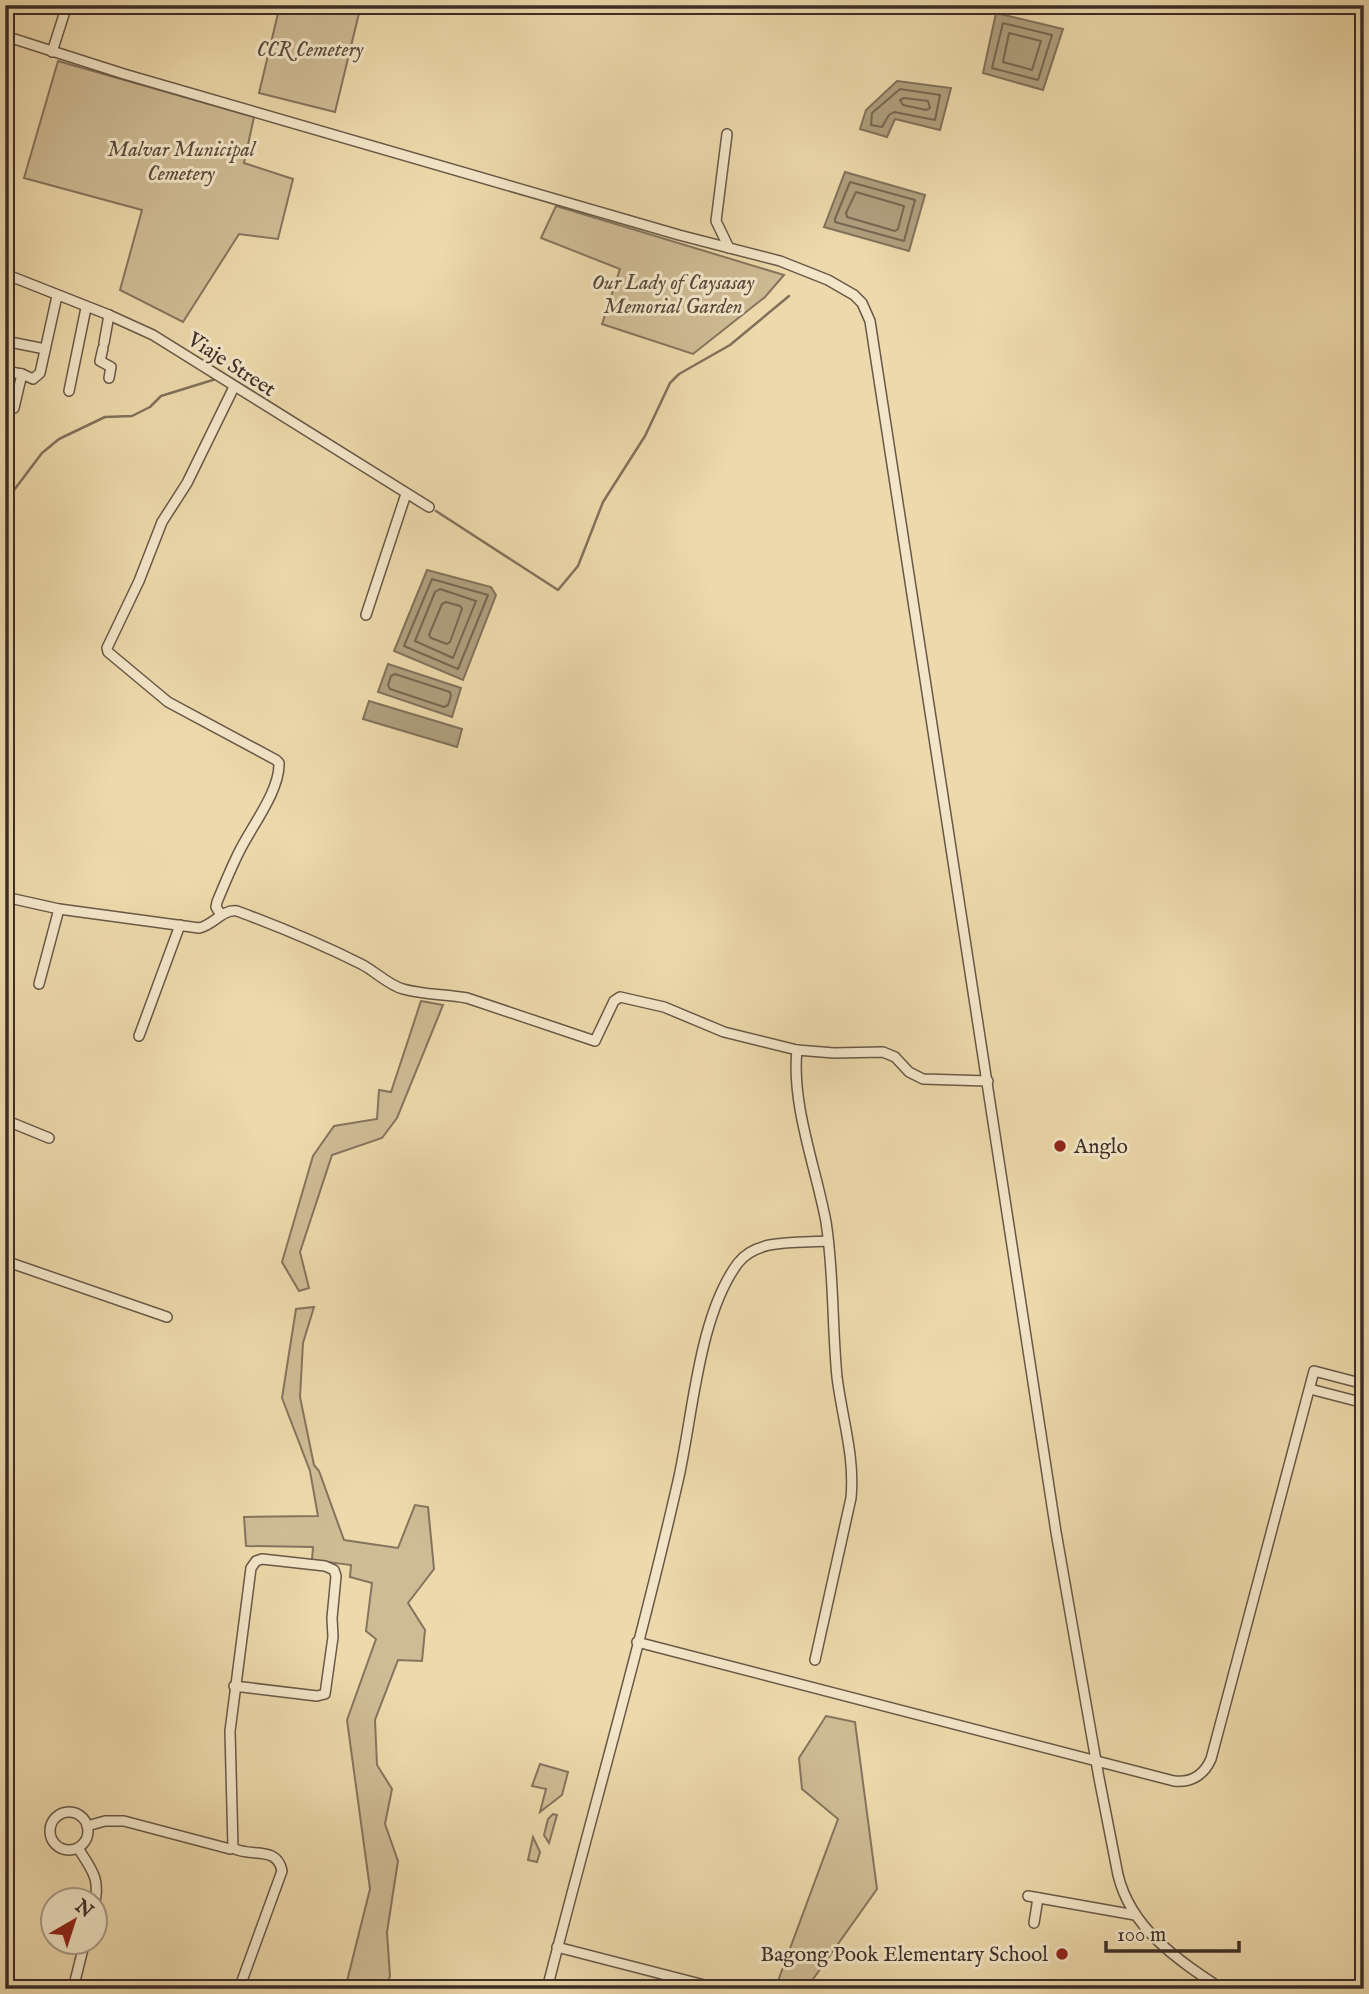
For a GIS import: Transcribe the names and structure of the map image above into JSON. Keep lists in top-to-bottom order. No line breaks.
{"streets":{"street":["Viaje Street"]},"parks":["CCR Cemetery","Malvar Municipal Cemetery","Our Lady of Caysasay Memorial Garden"],"places":["Anglo","Bagong Pook Elementary School"],"scale_bar":"100 m","north":"top right"}
